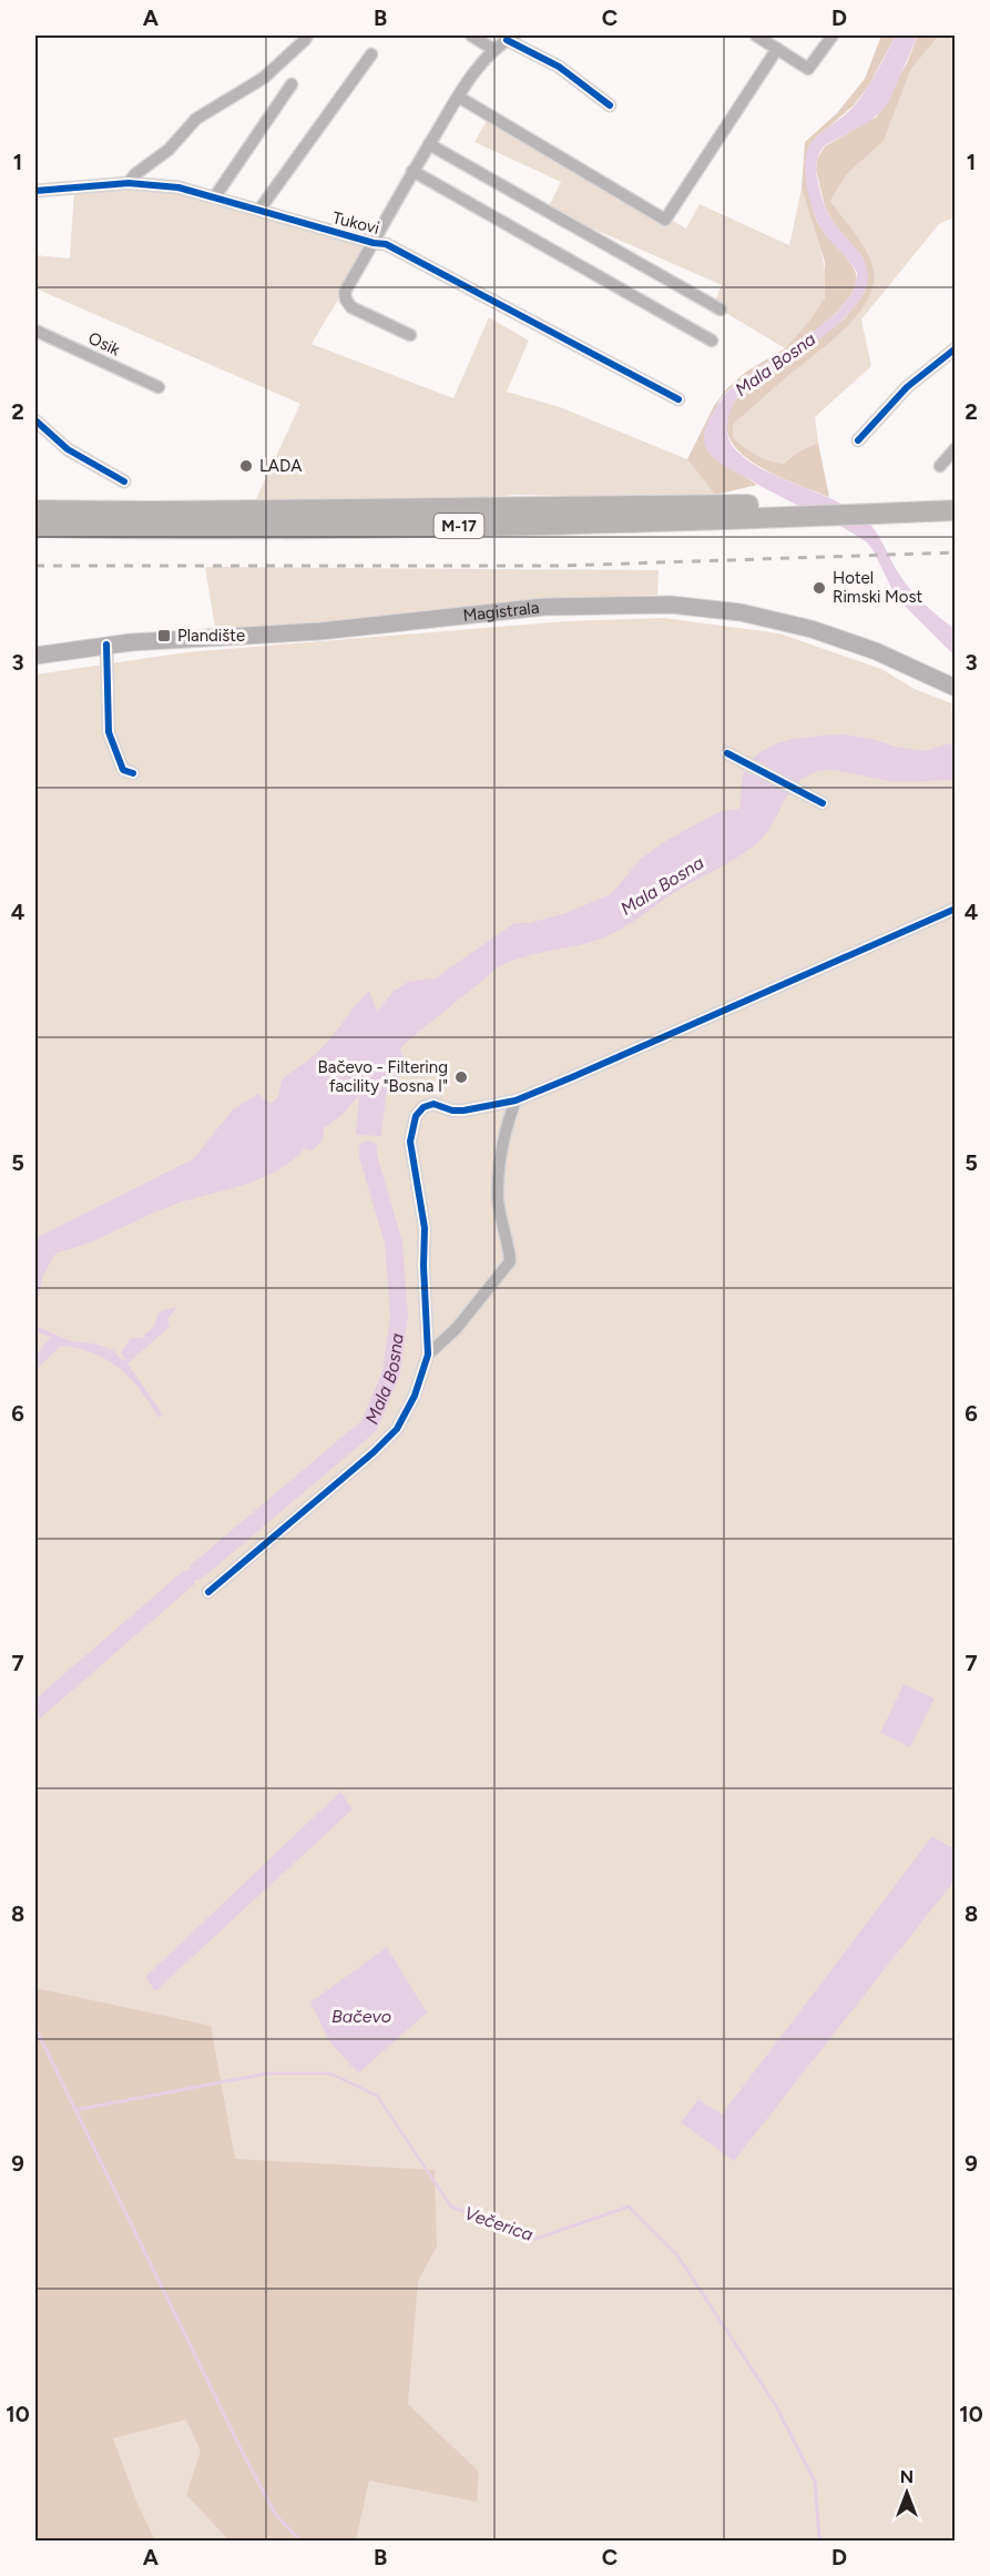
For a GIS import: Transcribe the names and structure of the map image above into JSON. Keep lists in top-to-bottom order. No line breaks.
{"streets":{"highway":["M-17"],"main road":["Magistrala"],"street":["Tukovi","Osik"]},"water":["Mala Bosna","Bačevo","Večerica"],"places":{"other":["LADA","Hotel Rimski Most","Bačevo - Filtering facility \"Bosna I\""],"transit":["Plandište"]},"north":"top","grid":{"columns":["A","B","C","D"],"rows":["1","2","3","4","5","6","7","8","9","10"]}}
